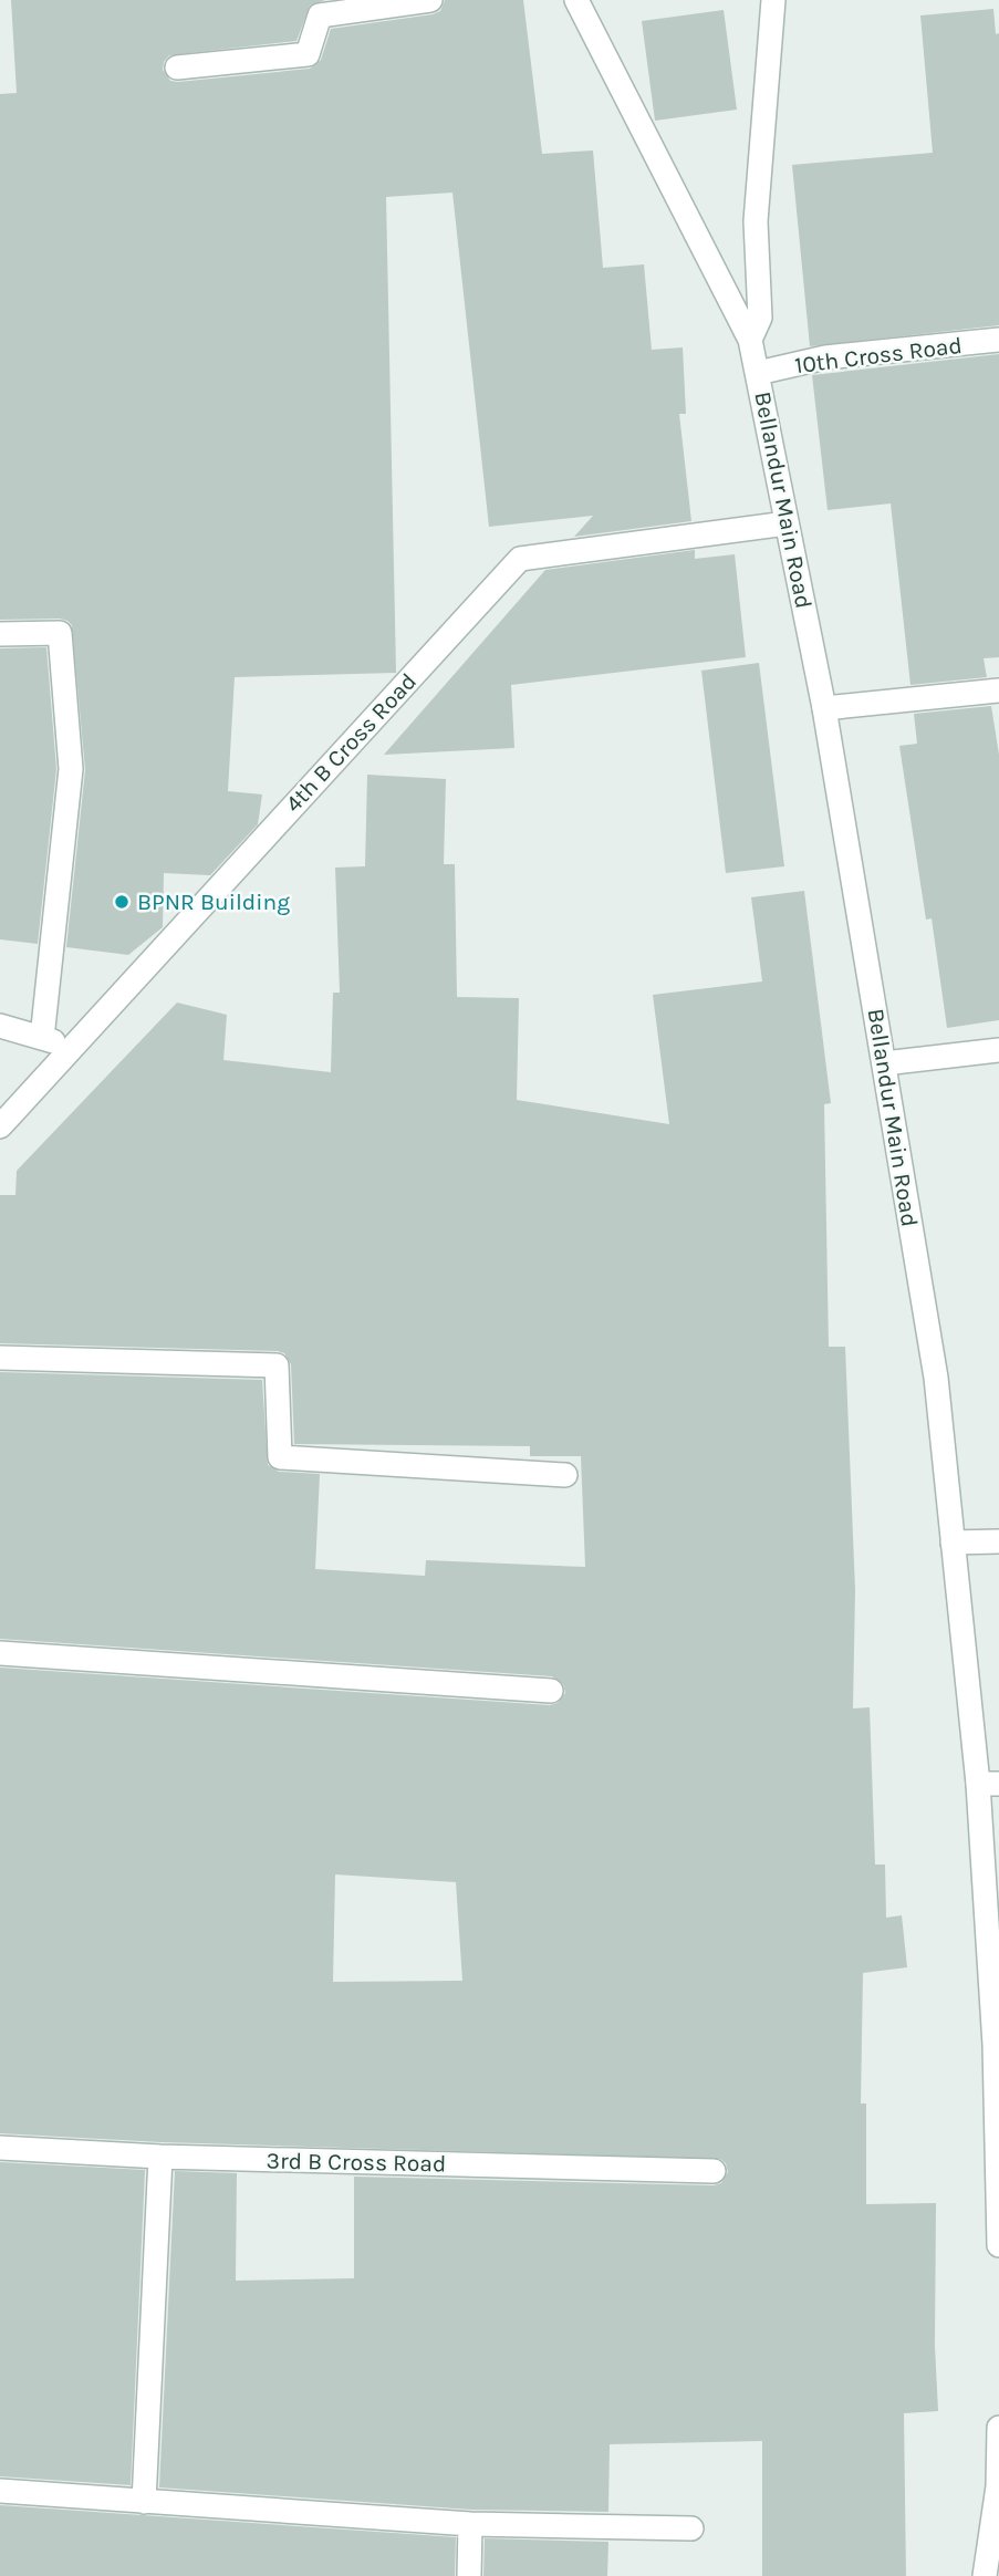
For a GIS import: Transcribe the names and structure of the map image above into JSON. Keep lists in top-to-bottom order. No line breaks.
{"streets":{"street":["10th Cross Road","Bellandur Main Road","4th B Cross Road","3rd B Cross Road"]},"crossings":[["10th Cross Road","Bellandur Main Road"],["Bellandur Main Road","4th B Cross Road"]],"places":["BPNR Building"]}
